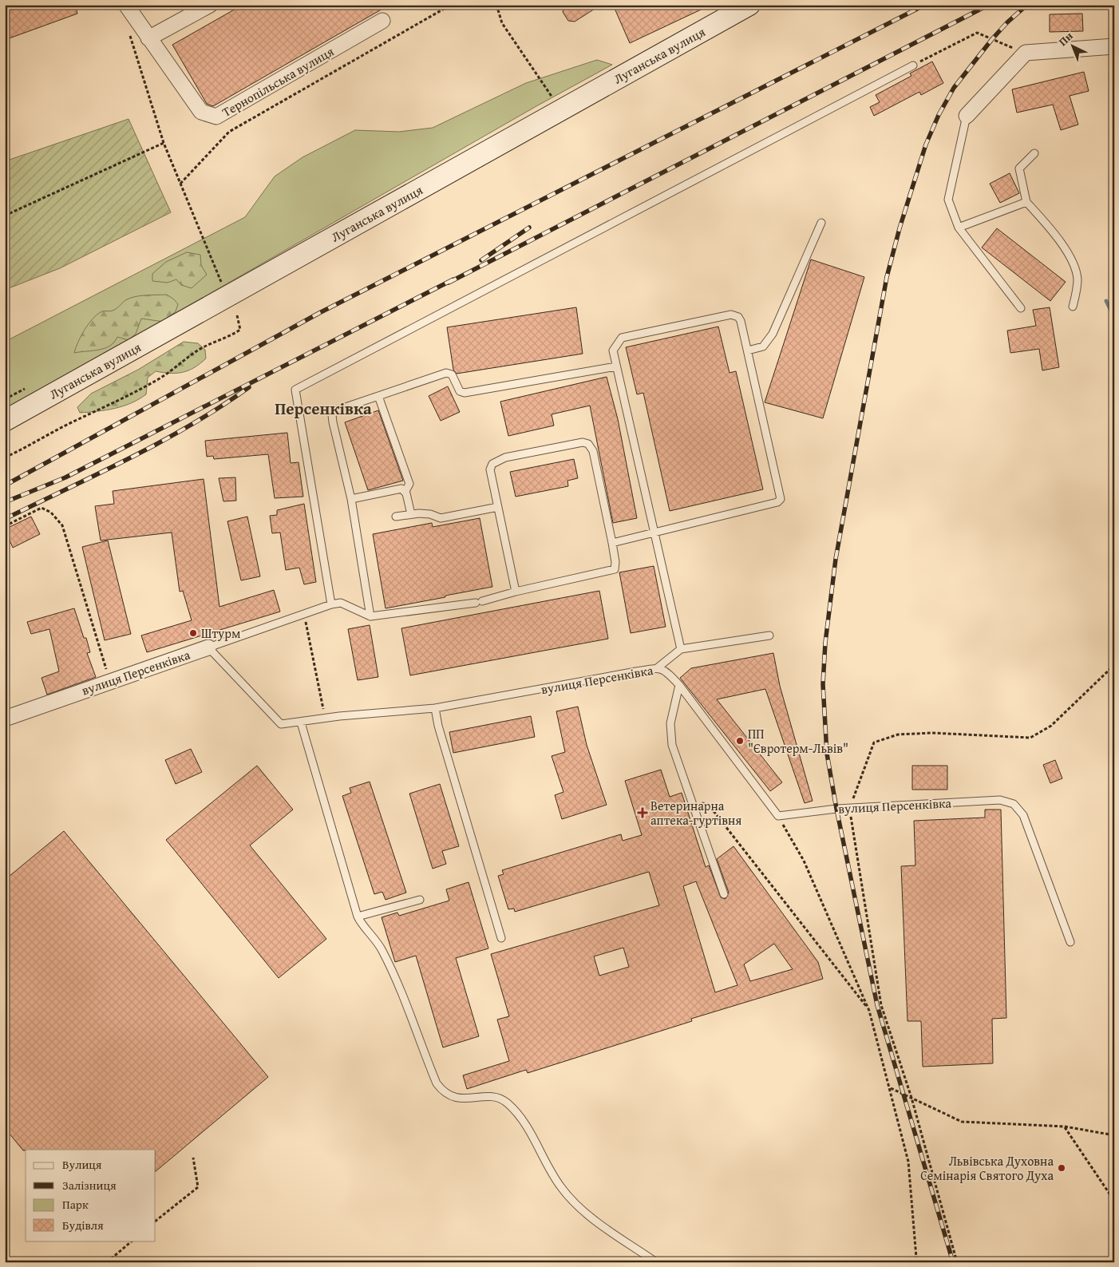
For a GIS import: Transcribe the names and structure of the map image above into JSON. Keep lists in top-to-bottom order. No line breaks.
{"streets":{"main road":["Луганська вулиця"],"street":["Тернопільська вулиця","вулиця Персенківка"]},"districts":["Персенківка"],"places":{"other":["Штурм","ПП \"Євротерм-Львів\"","Львівська Духовна Семінарія Святого Духа"],"health":["Ветеринарна аптека-гуртівня"]},"legend":["Вулиця","Залізниця","Парк","Будівля"],"north":"top left"}
